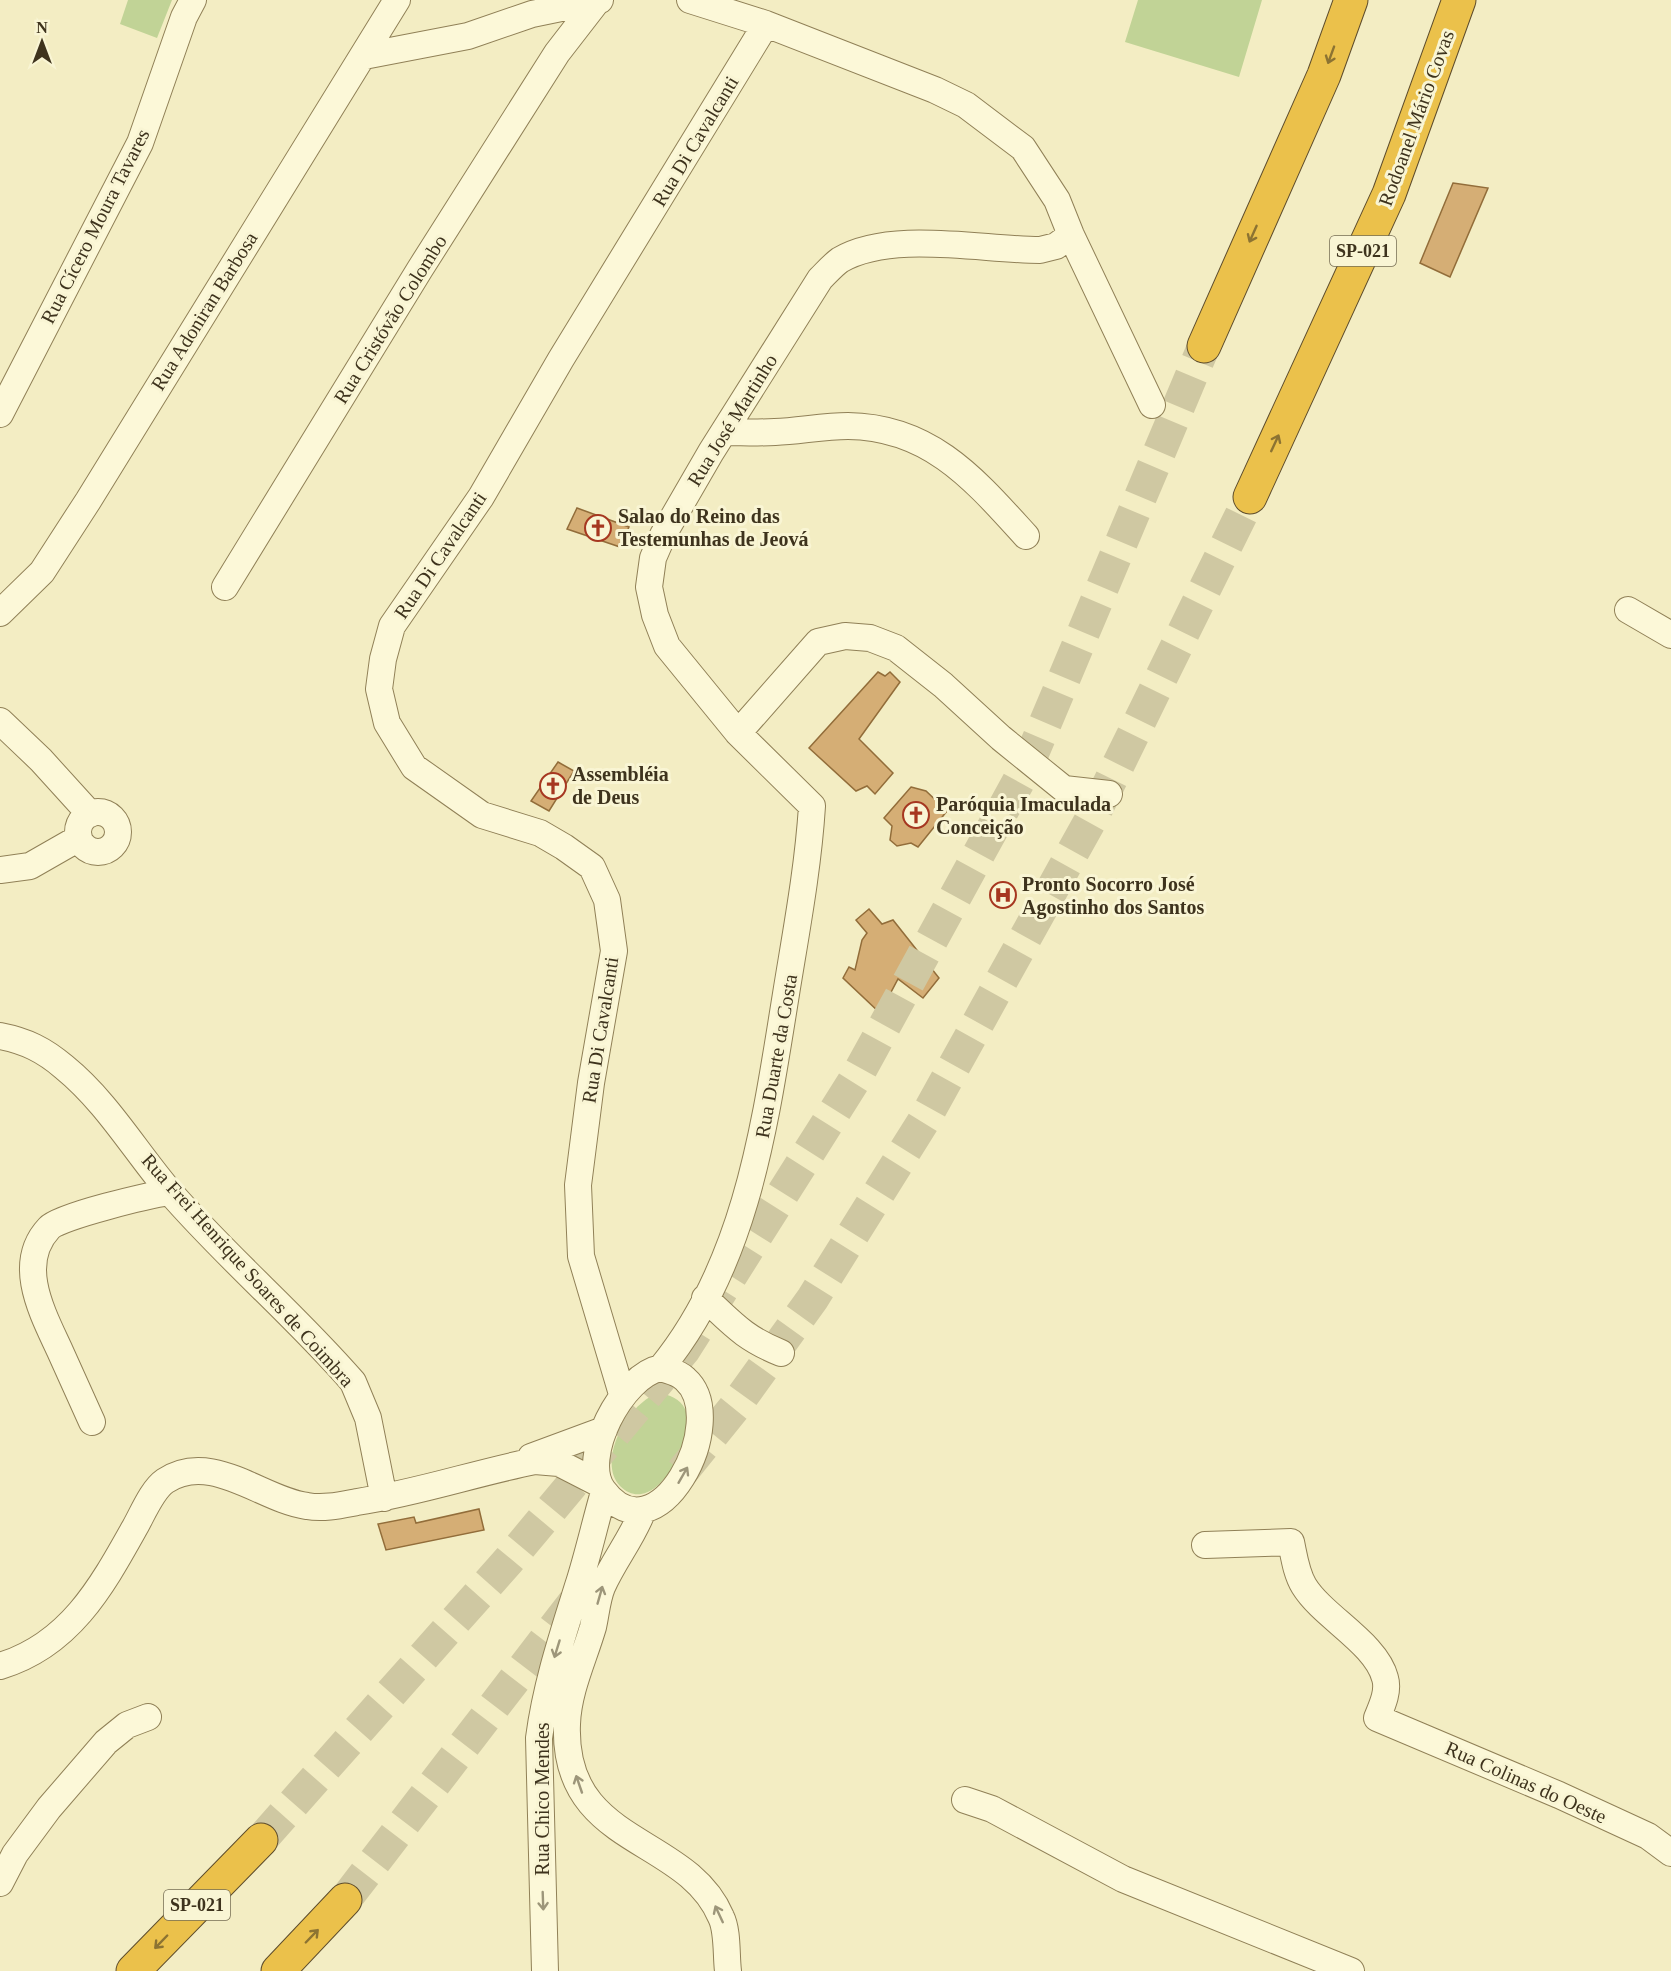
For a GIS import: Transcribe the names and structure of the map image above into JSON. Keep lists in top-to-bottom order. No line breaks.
{"streets":{"highway":["Rodoanel Mário Covas","SP-021"],"street":["Rua Di Cavalcanti","Rua Cícero Moura Tavares","Rua Adoniran Barbosa","Rua Cristóvão Colombo","Rua José Martinho","Rua Duarte da Costa","Rua Frei Henrique Soares de Coimbra","Rua Colinas do Oeste","Rua Chico Mendes"]},"crossings":[["Rua Di Cavalcanti","Rua Duarte da Costa"],["Rua Di Cavalcanti","Rua Chico Mendes"],["Rua José Martinho","Rua Duarte da Costa"],["Rua Duarte da Costa","Rua Chico Mendes"]],"places":{"church":["Salao do Reino das Testemunhas de Jeová","Assembléia de Deus","Paróquia Imaculada Conceição"],"hospital":["Pronto Socorro José Agostinho dos Santos"]},"north":"top"}
